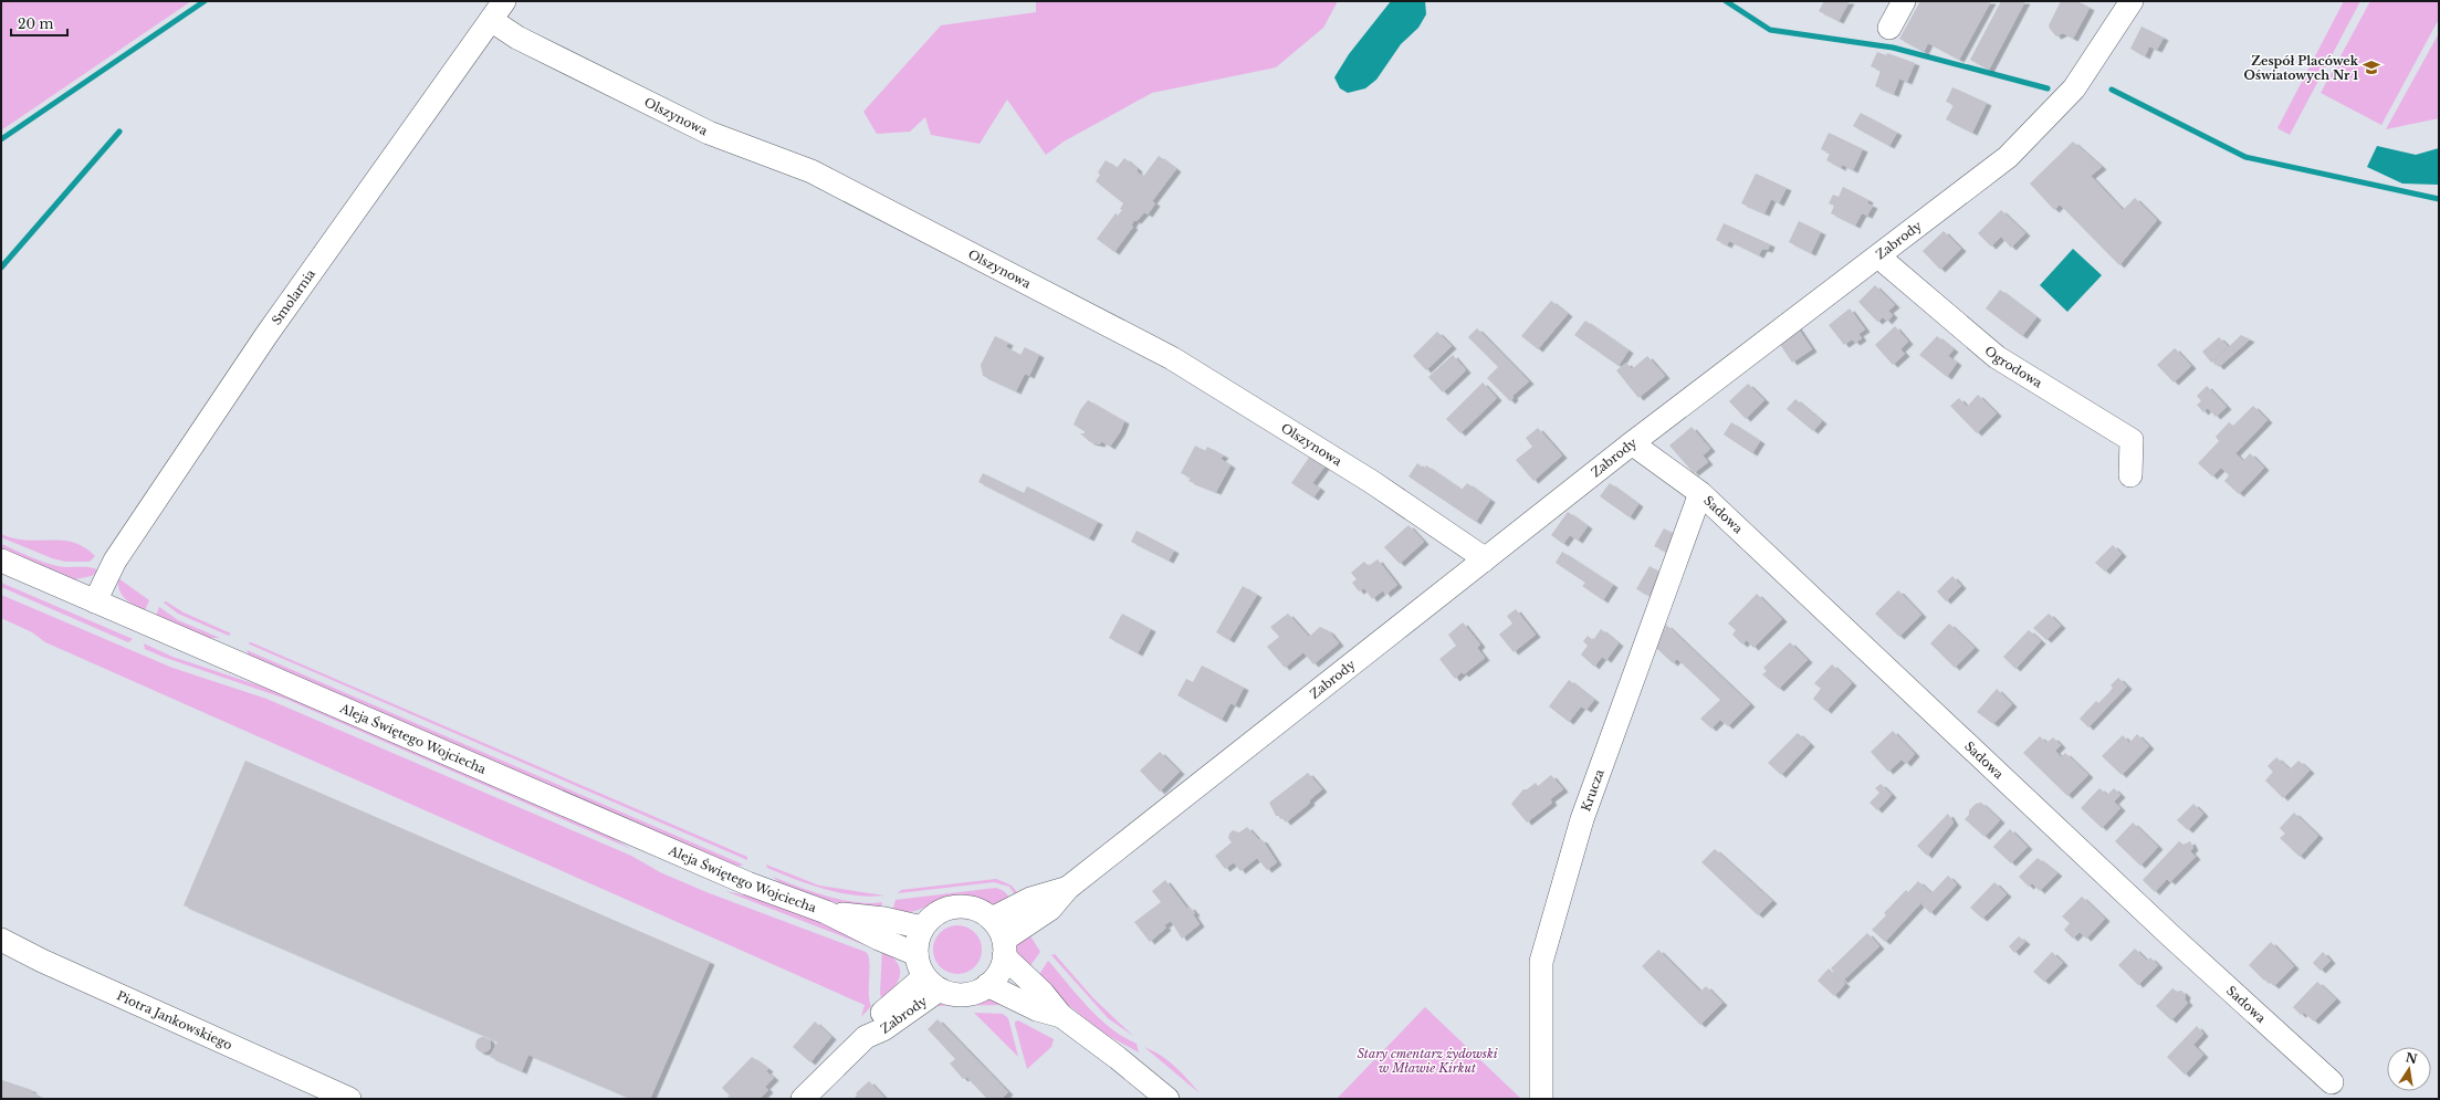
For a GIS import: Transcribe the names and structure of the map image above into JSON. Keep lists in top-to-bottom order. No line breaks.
{"streets":{"street":["Olszynowa","Zabrody","Smolarnia","Ogrodowa","Sadowa","Aleja Świętego Wojciecha","Krucza","Piotra Jankowskiego"]},"crossings":[["Olszynowa","Zabrody"],["Olszynowa","Smolarnia"],["Zabrody","Ogrodowa"],["Zabrody","Sadowa"],["Zabrody","Aleja Świętego Wojciecha"],["Smolarnia","Aleja Świętego Wojciecha"],["Sadowa","Krucza"]],"parks":["Stary cmentarz żydowski w Mławie Kirkut"],"places":{"school or university":["Zespół Placówek Oświatowych Nr 1"]},"scale_bar":"20 m","north":"top"}
